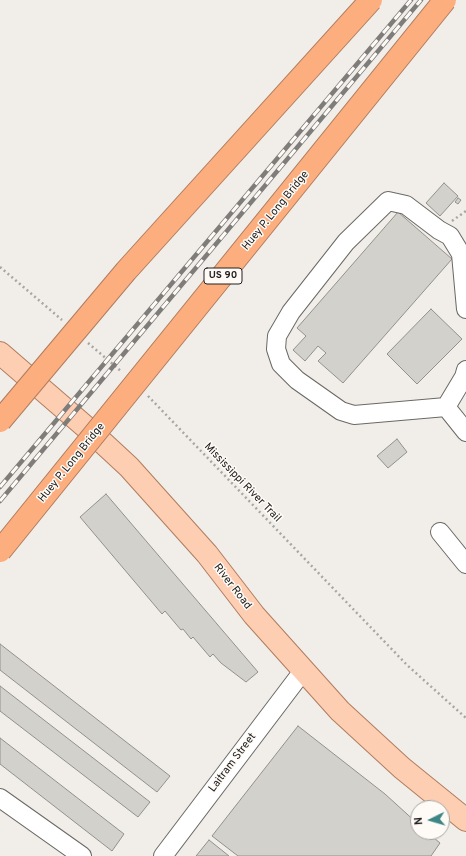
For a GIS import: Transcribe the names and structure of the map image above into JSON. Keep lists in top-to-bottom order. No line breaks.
{"streets":{"highway":["Huey P. Long Bridge","US 90"],"main road":["River Road"],"street":["Laitram Street"],"path":["Mississippi River Trail"]},"crossings":[["River Road","Laitram Street"]],"north":"left"}
